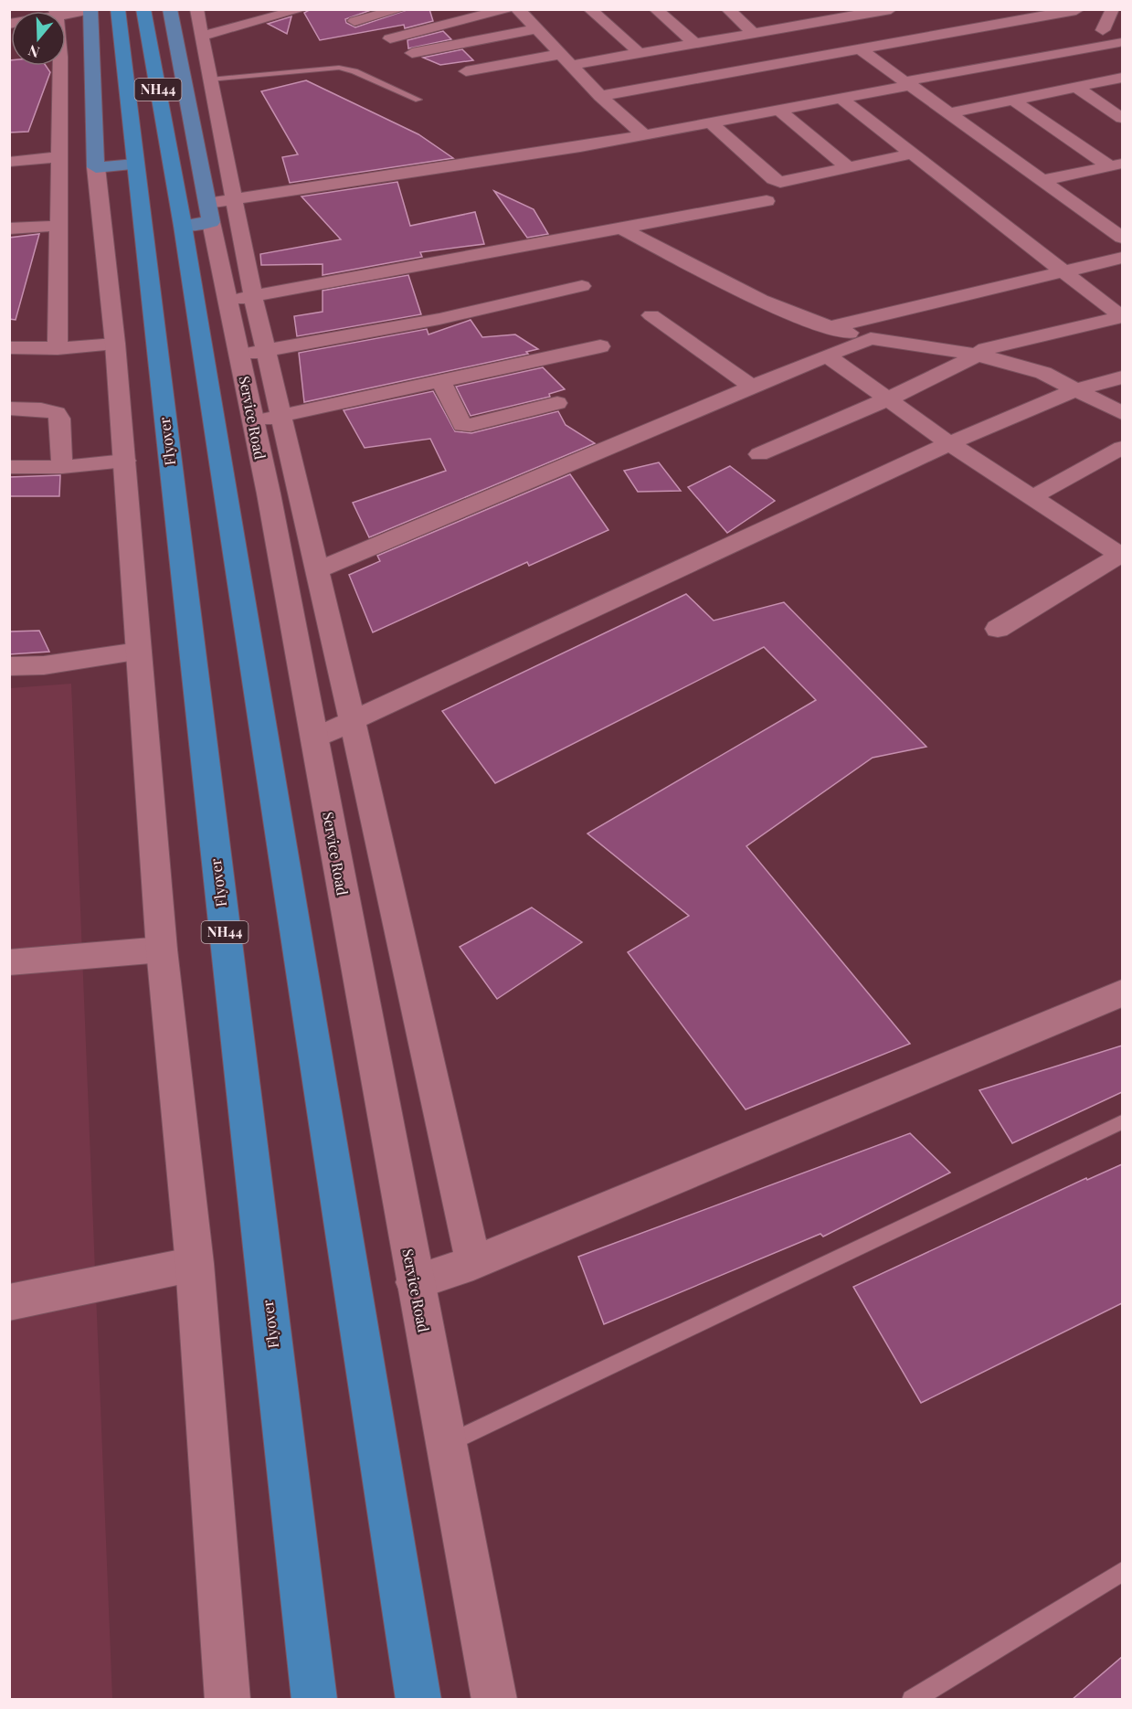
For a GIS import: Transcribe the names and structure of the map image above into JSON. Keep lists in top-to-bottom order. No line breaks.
{"streets":{"highway":["NH44","Flyover"],"main road":["Service Road"]},"crossings":[["NH44","Service Road"],["NH44","Flyover"]],"north":"bottom"}
